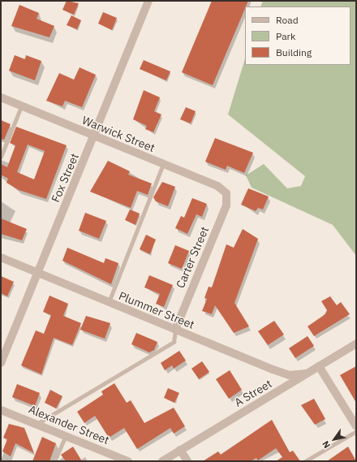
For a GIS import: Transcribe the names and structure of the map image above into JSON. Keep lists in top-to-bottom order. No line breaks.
{"streets":{"street":["Warwick Street","Fox Street","Carter Street","Plummer Street","A Street","Alexander Street"]},"crossings":[["Warwick Street","Fox Street"],["Warwick Street","Carter Street"],["Fox Street","Plummer Street"],["Carter Street","Plummer Street"],["Plummer Street","A Street"]],"legend":["Road","Park","Building"],"north":"bottom left"}
